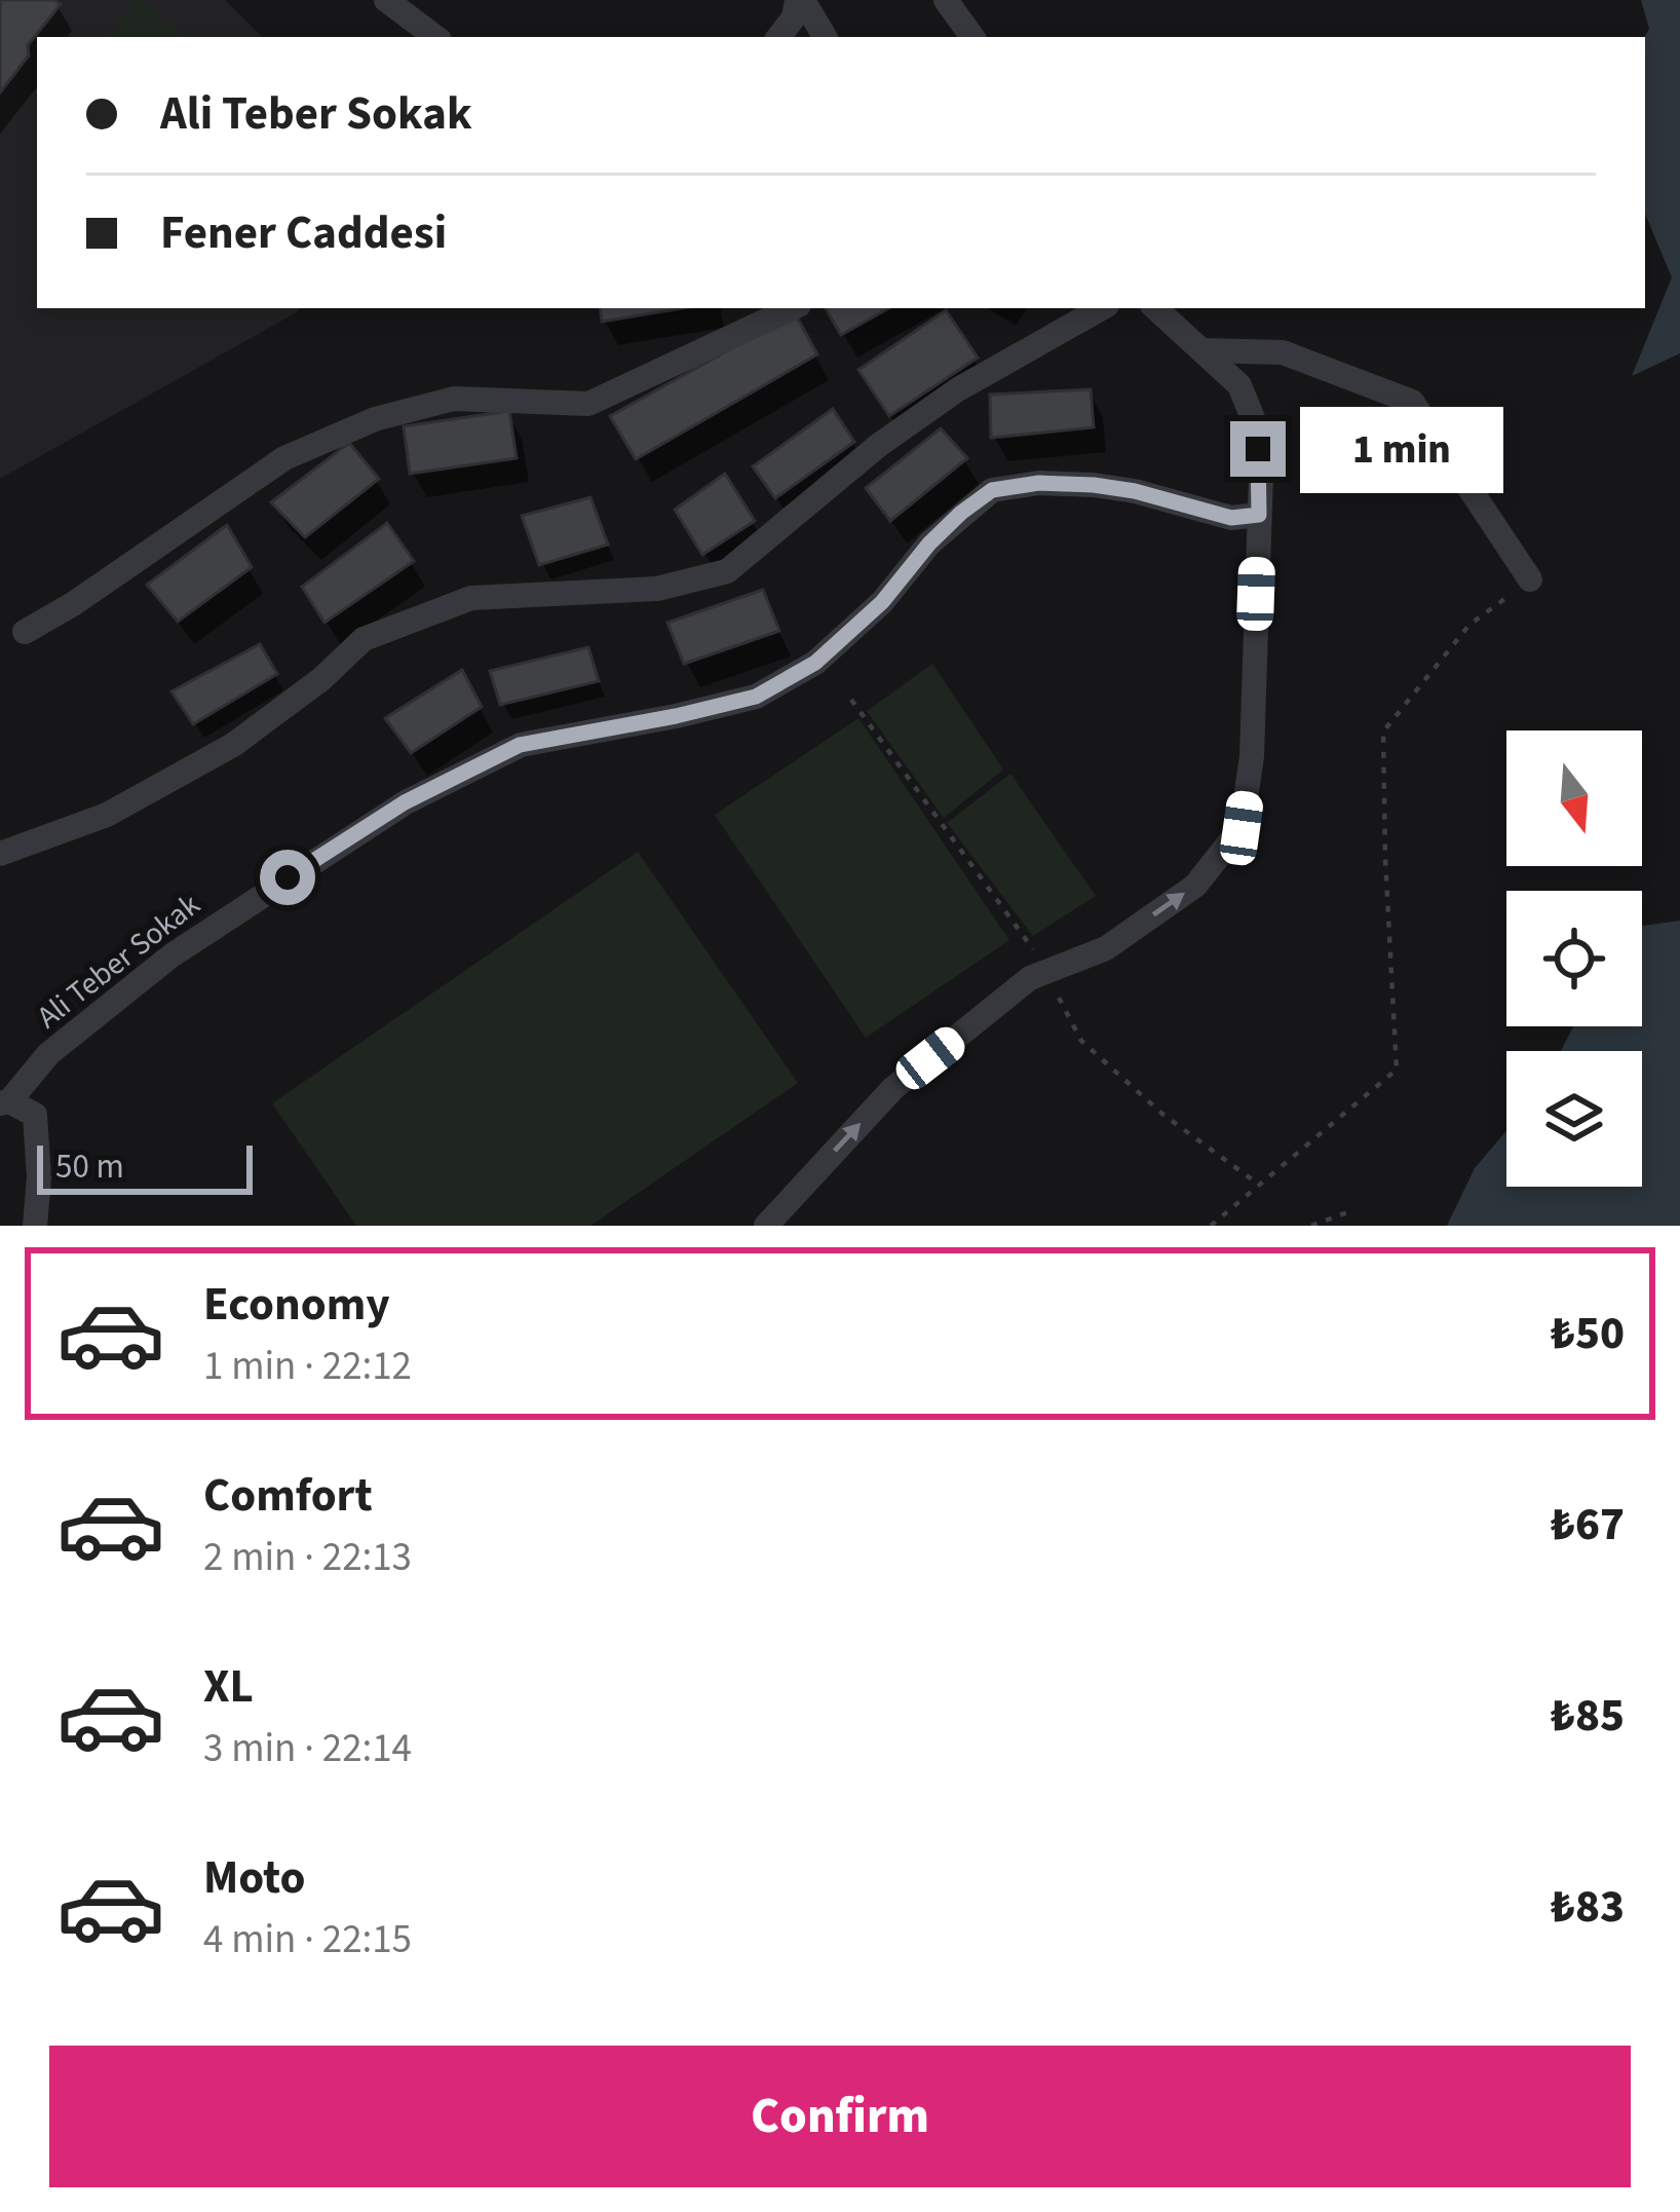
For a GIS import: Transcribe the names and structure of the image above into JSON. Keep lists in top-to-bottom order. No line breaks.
{"streets":{"street":["Ali Teber Sokak"]},"scale_bar":"50 m","north":"bottom","page":{"banner":["Ali Teber Sokak","Fener Caddesi"],"bubble":"1 min","scale":"50 m","list":[{"name":"Economy","note":"1 min · 22:12","value":"₺50"},{"name":"Comfort","note":"2 min · 22:13","value":"₺67"},{"name":"XL","note":"3 min · 22:14","value":"₺85"},{"name":"Moto","note":"4 min · 22:15","value":"₺83"}],"buttons":"Confirm"}}
